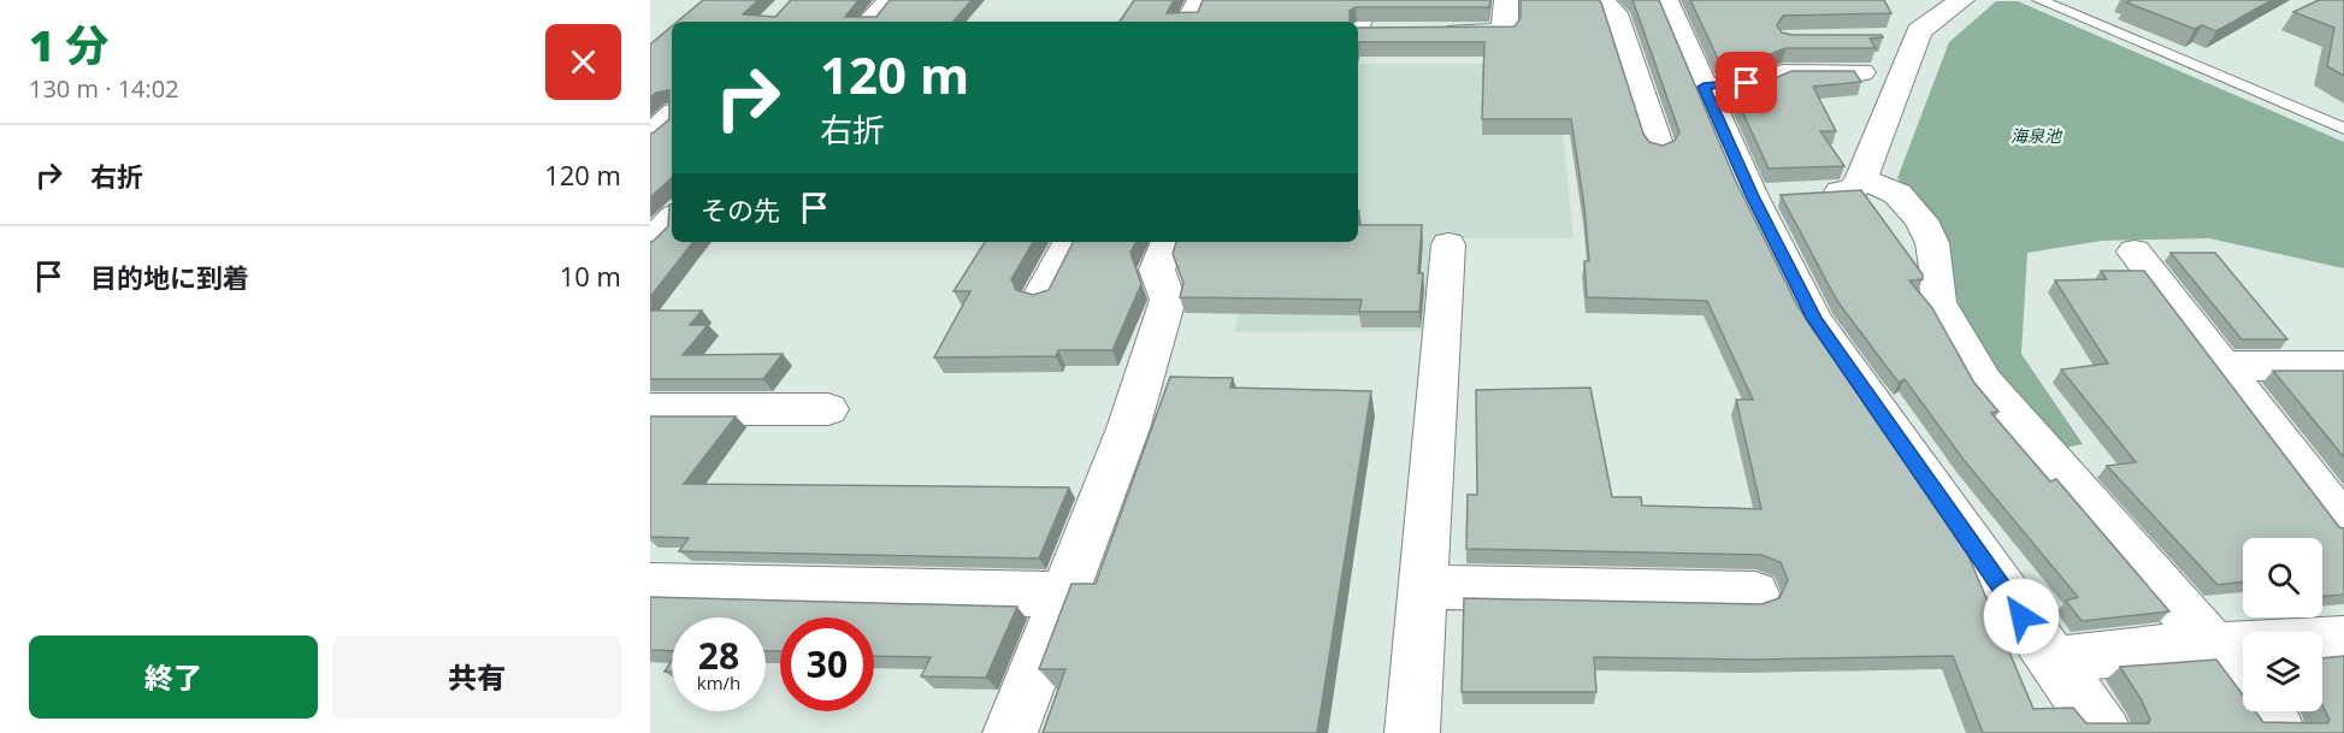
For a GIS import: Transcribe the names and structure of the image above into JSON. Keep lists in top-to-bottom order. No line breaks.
{"water":["海泉池"],"page":{"heading":["1 分","130 m · 14:02"],"turn":["120 m","右折"],"list":[{"name":"右折","value":"120 m"},{"name":"目的地に到着","value":"10 m"}],"then":"その先","speed":"28 km/h","limit":"30","buttons":["終了","共有"]}}
